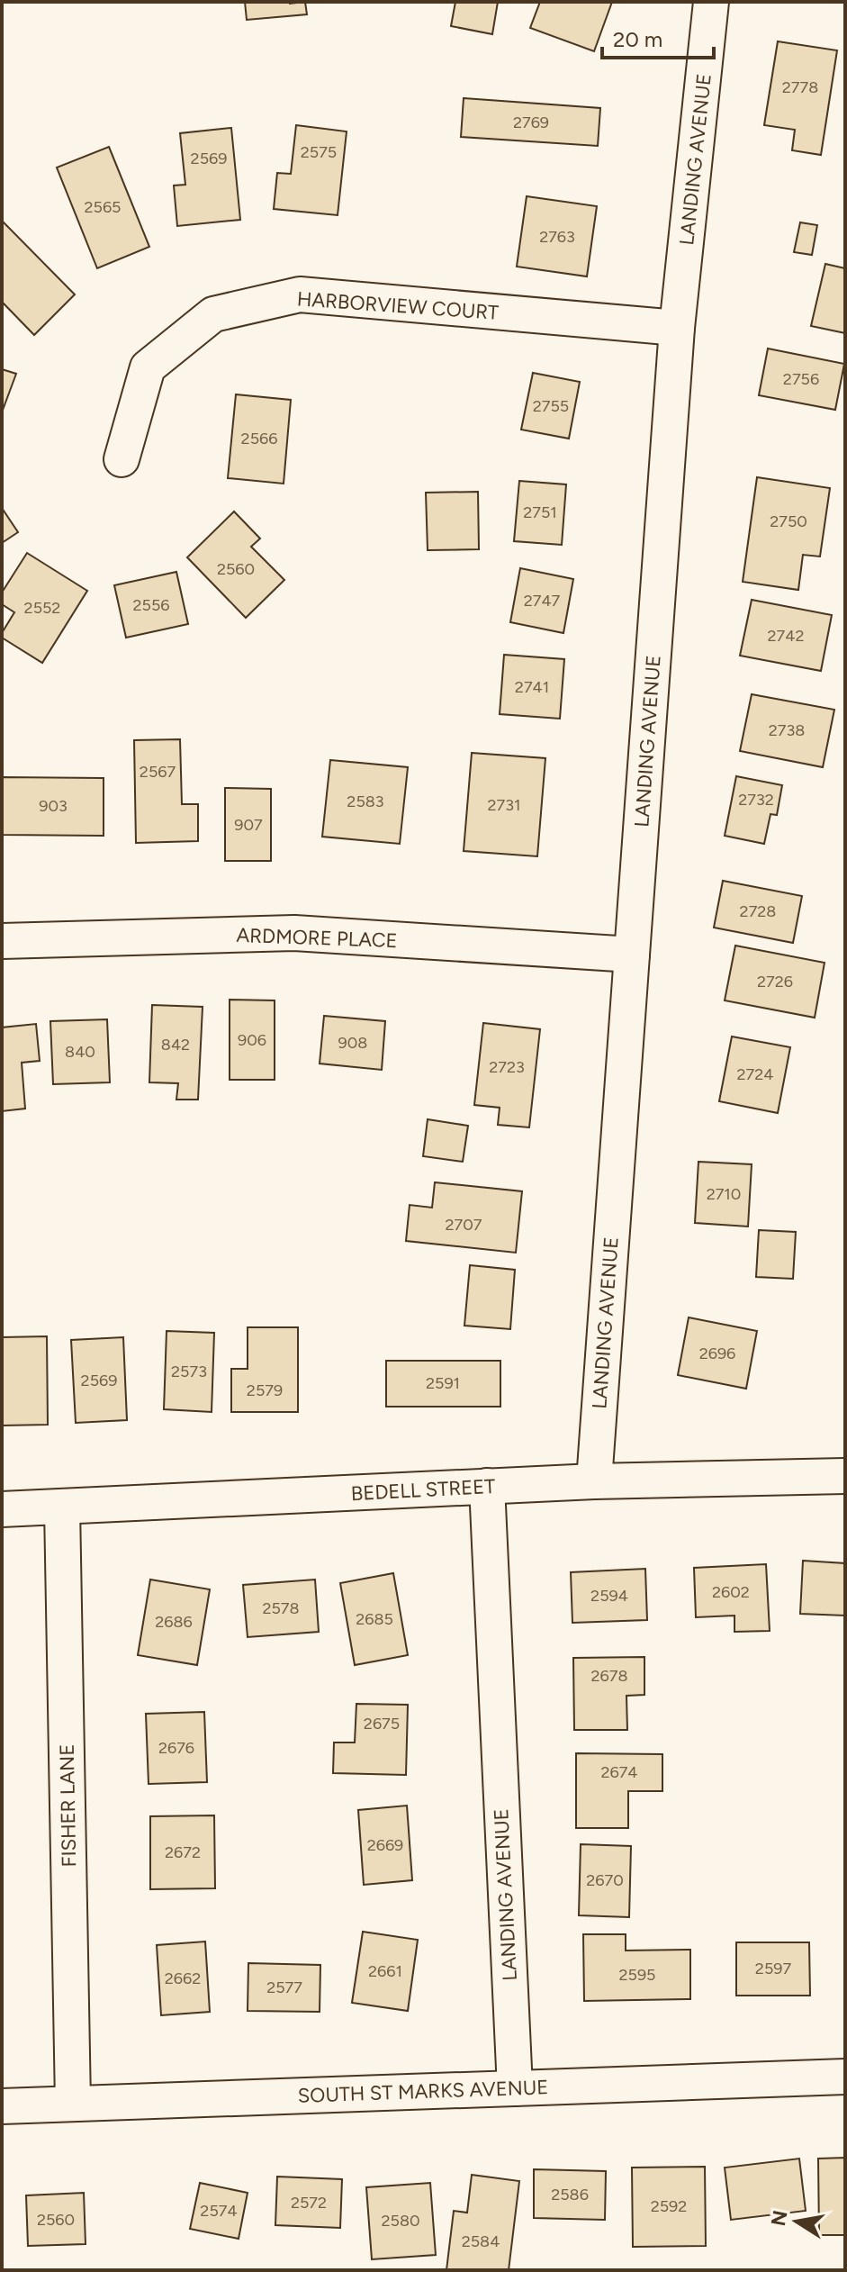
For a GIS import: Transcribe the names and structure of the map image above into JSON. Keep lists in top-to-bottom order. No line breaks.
{"streets":{"street":["LANDING AVENUE","HARBORVIEW COURT","ARDMORE PLACE","BEDELL STREET","FISHER LANE","SOUTH ST MARKS AVENUE"]},"crossings":[["LANDING AVENUE","HARBORVIEW COURT"],["LANDING AVENUE","ARDMORE PLACE"],["LANDING AVENUE","BEDELL STREET"],["LANDING AVENUE","SOUTH ST MARKS AVENUE"],["BEDELL STREET","FISHER LANE"],["FISHER LANE","SOUTH ST MARKS AVENUE"]],"house_numbers":["2778","2769","2575","2569","2565","2763","2756","2755","2566","2751","2750","2560","2747","2556","2552","2742","2741","2738","2567","2732","2583","2731","903","907","2728","2726","906","908","842","840","2723","2724","2710","2707","2696","2573","2569","2591","2579","2602","2594","2578","2685","2686","2678","2675","2676","2674","2669","2672","2670","2597","2661","2595","2662","2577","2586","2572","2592","2574","2560","2580","2584"],"scale_bar":"20 m","north":"left"}
